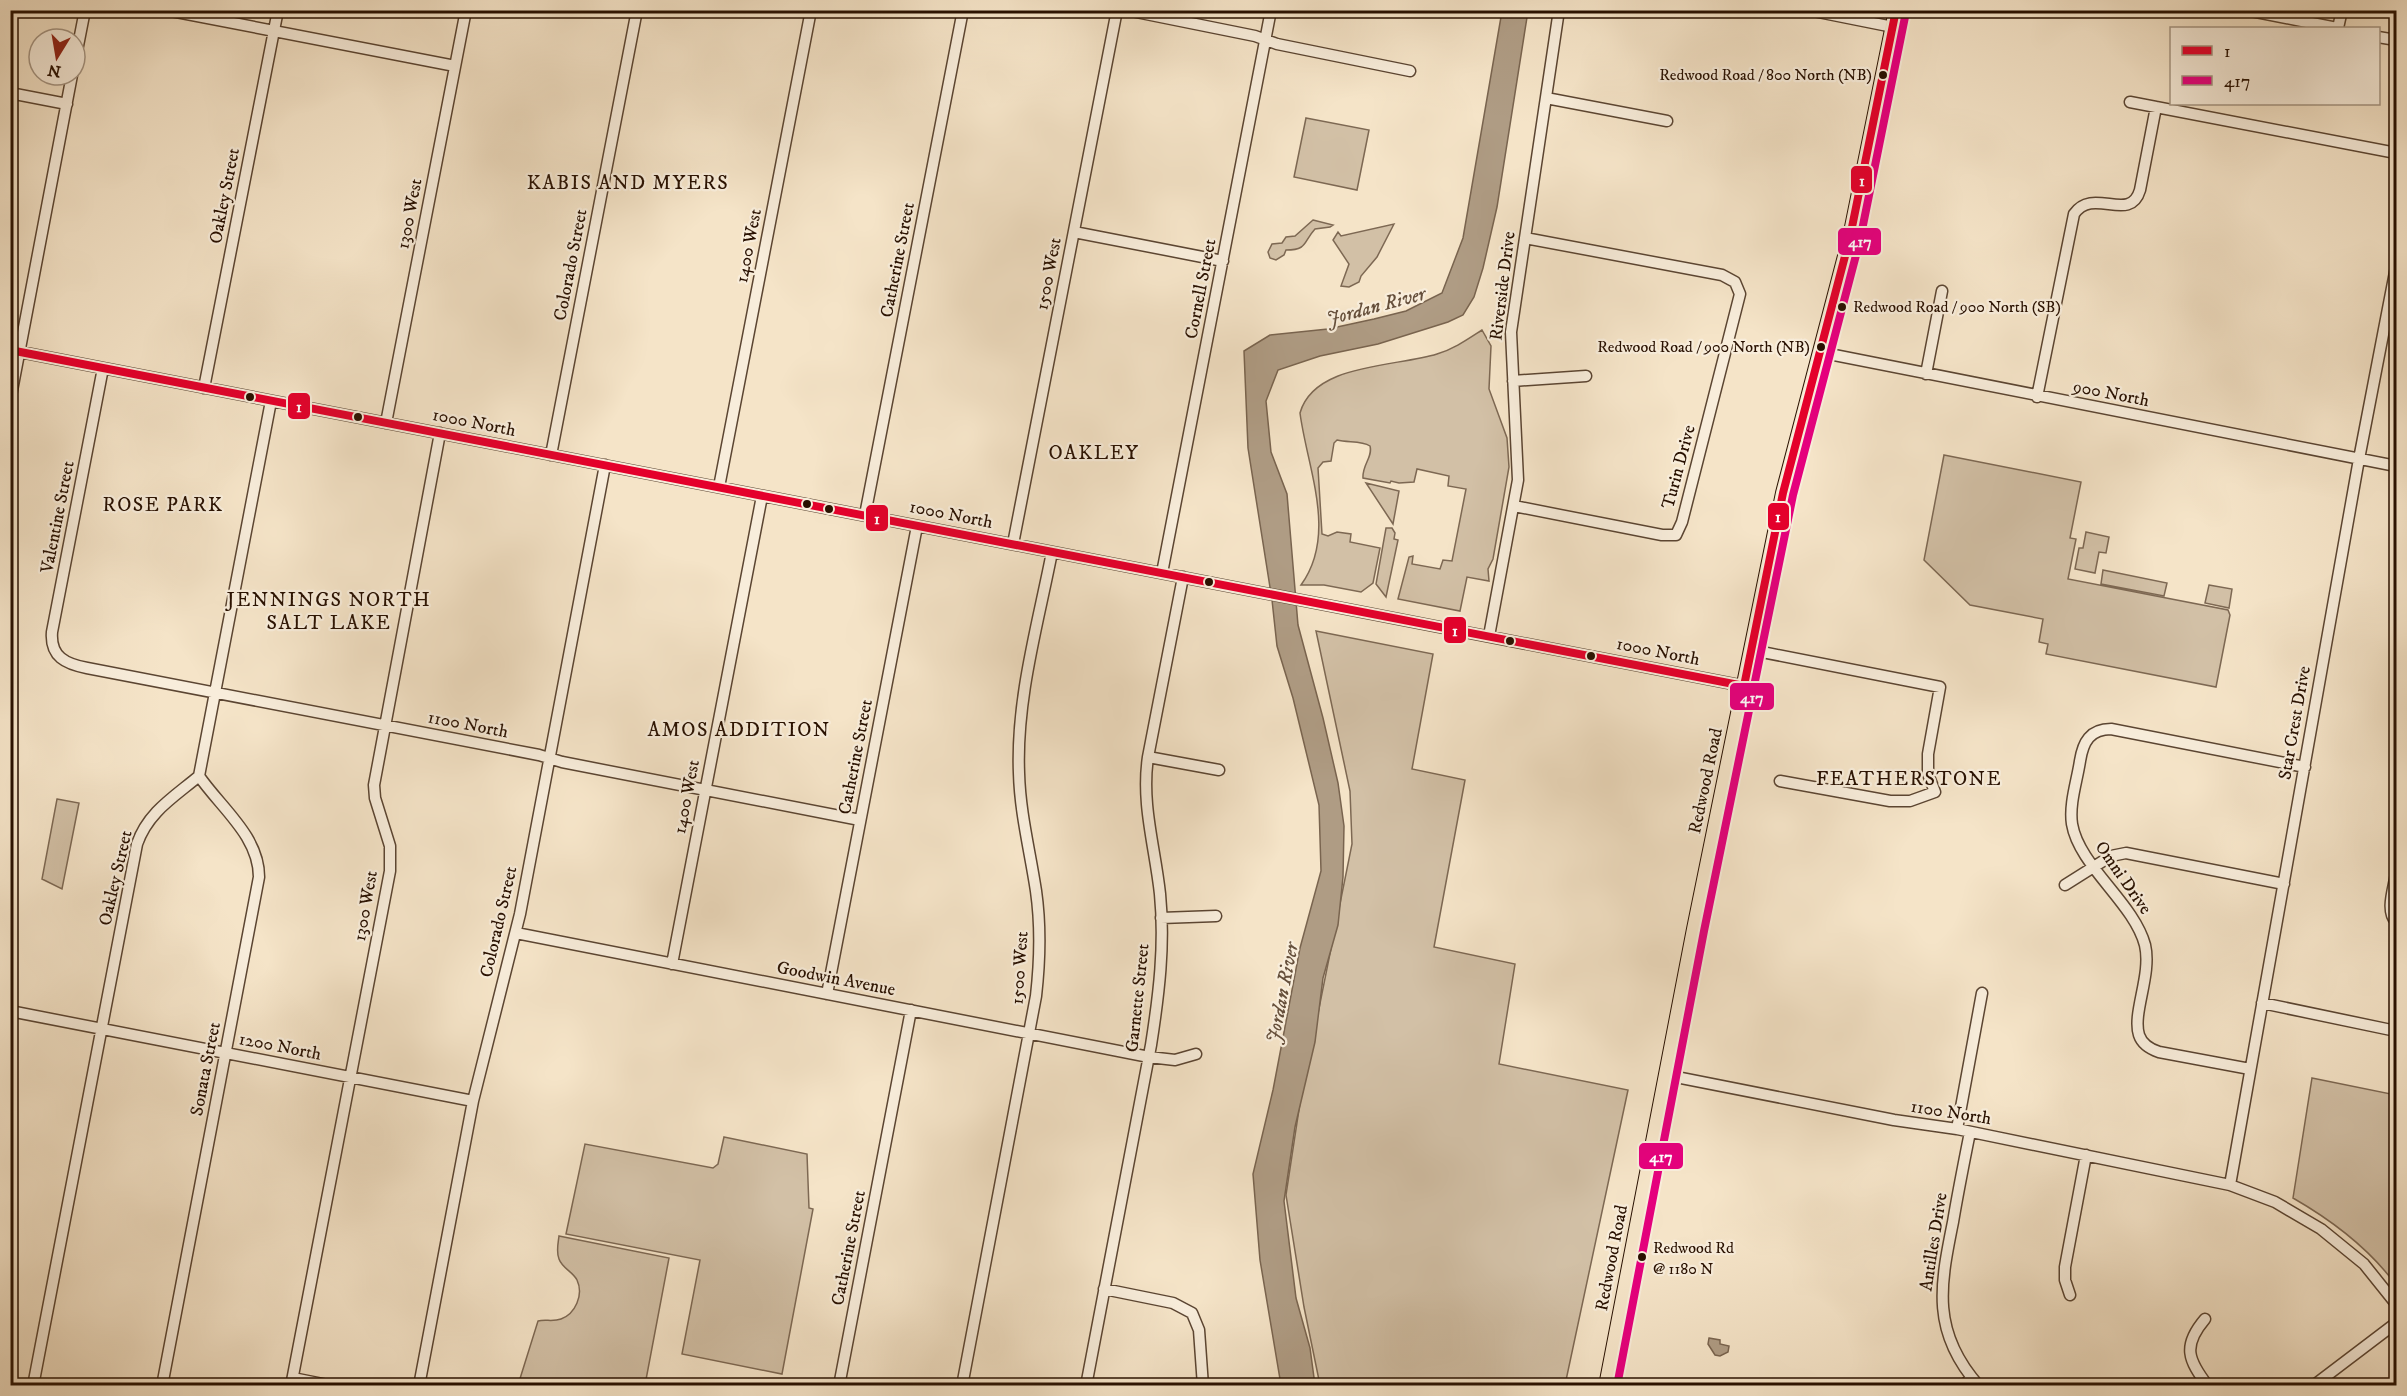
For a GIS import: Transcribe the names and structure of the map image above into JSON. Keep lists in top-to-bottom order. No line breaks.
{"streets":{"main road":["Redwood Road"],"street":["Oakley Street","1300 West","1400 West","Catherine Street","Colorado Street","1500 West","Riverside Drive","Cornell Street","900 North","1000 North","Turin Drive","Valentine Street","Star Crest Drive","1100 North","Omni Drive","Goodwin Avenue","Garnette Street","1200 North","Sonata Street","Antilles Drive"]},"crossings":[["Oakley Street","1000 North"],["Oakley Street","1200 North"],["Oakley Street","Sonata Street"],["1300 West","1000 North"],["1300 West","1100 North"],["1300 West","1200 North"],["1400 West","1000 North"],["1400 West","1100 North"],["1400 West","Goodwin Avenue"],["Catherine Street","1000 North"],["Catherine Street","1100 North"],["Catherine Street","Goodwin Avenue"],["Colorado Street","1000 North"],["Colorado Street","1100 North"],["Colorado Street","Goodwin Avenue"],["Colorado Street","1200 North"],["1500 West","1000 North"],["1500 West","Goodwin Avenue"],["Riverside Drive","1000 North"],["Riverside Drive","Turin Drive"],["Cornell Street","1000 North"],["900 North","Star Crest Drive"],["900 North","Redwood Road"],["1000 North","Valentine Street"],["1000 North","Redwood Road"],["1000 North","Garnette Street"],["Valentine Street","1100 North"],["Star Crest Drive","1100 North"],["Star Crest Drive","Omni Drive"],["1100 North","Redwood Road"],["1100 North","Antilles Drive"],["Goodwin Avenue","Garnette Street"],["1200 North","Sonata Street"]],"districts":["KABIS AND MYERS","OAKLEY","ROSE PARK","JENNINGS NORTH SALT LAKE","AMOS ADDITION","FEATHERSTONE"],"water":["Jordan River"],"places":["Redwood Road / 800 North (NB)","Redwood Road / 900 North (SB)","Redwood Road / 900 North (NB)","Redwood Rd @ 1180 N"],"lines":["transit line 1","transit line 417"],"legend":["1","417"],"north":"bottom"}
